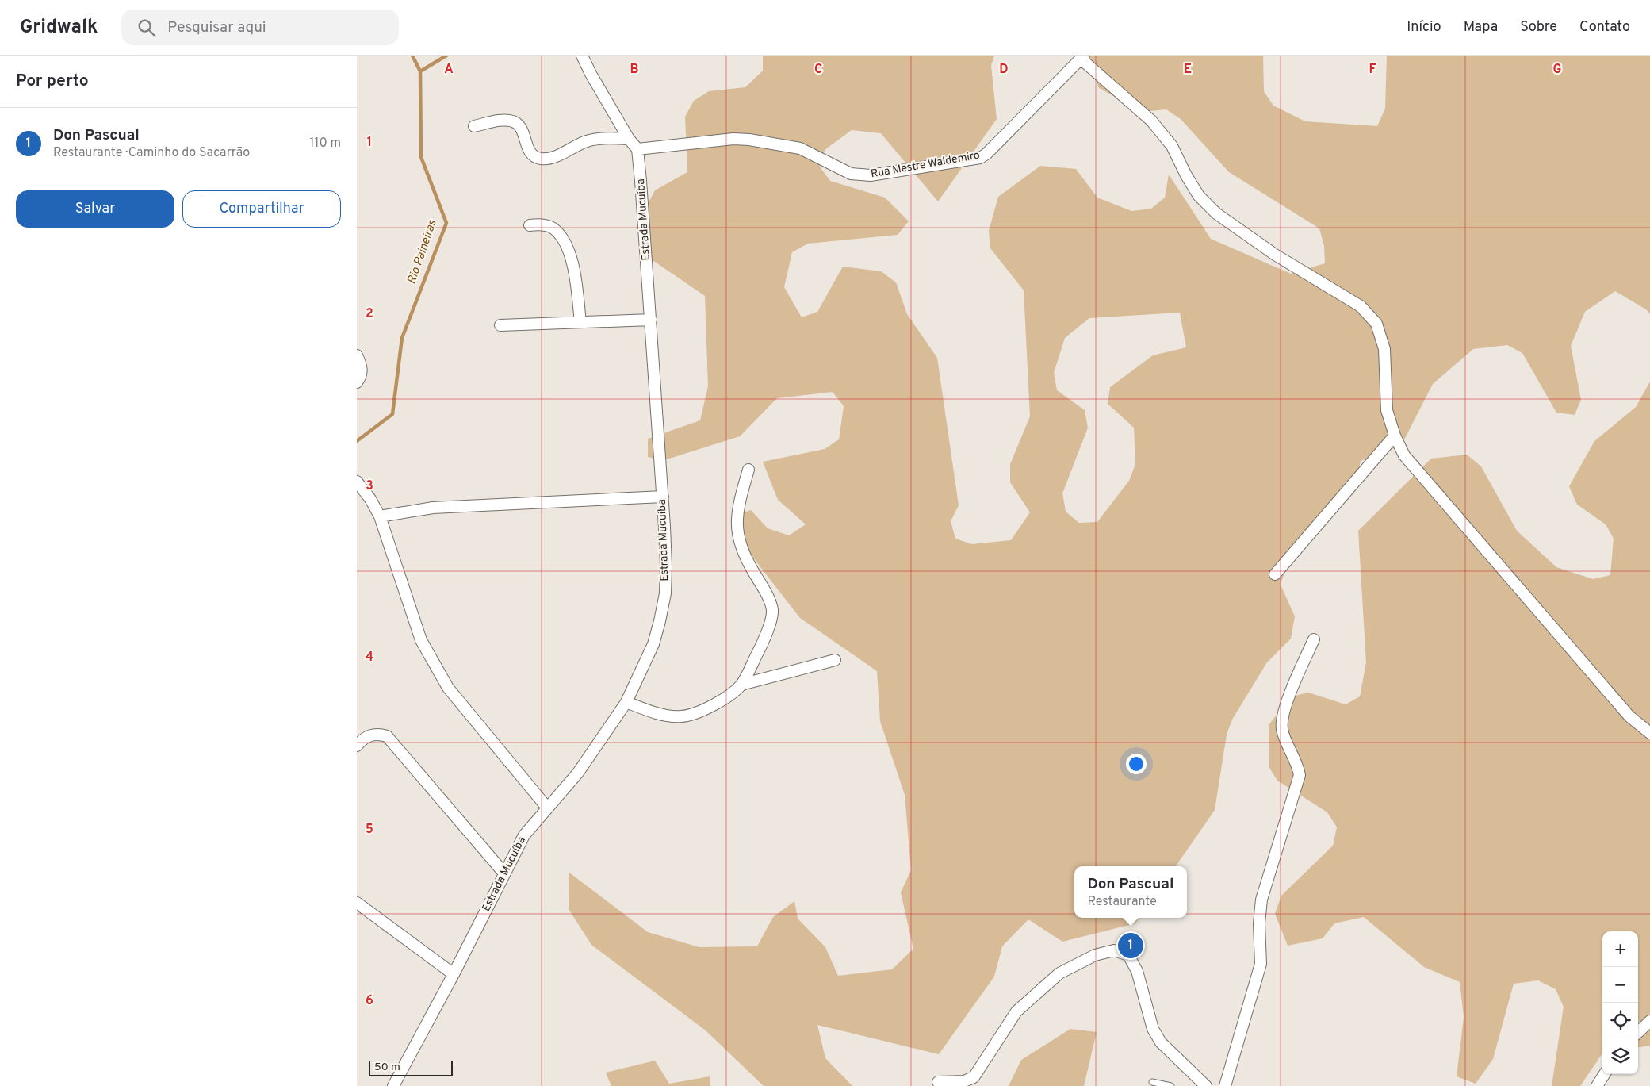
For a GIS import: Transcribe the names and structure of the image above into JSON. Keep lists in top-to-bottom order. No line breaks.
{"streets":{"street":["Rua Mestre Waldemiro","Estrada Mucuíba"]},"crossings":[["Rua Mestre Waldemiro","Estrada Mucuíba"]],"water":["Rio Paineiras"],"scale_bar":"50 m","page":{"header":"Gridwalk","search":"Pesquisar aqui","nav":["Início","Mapa","Sobre","Contato"],"heading":"Por perto","list":[{"mark":"1","name":"Don Pascual","note":"Restaurante · Caminho do Sacarrão","value":"110 m"}],"buttons":["Salvar","Compartilhar"],"popup":["Don Pascual","Restaurante"],"map_buttons":["+","−"],"pins":"1","scale":"50 m"},"grid":{"columns":["A","B","C","D","E","F","G"],"rows":["1","2","3","4","5","6"]}}
